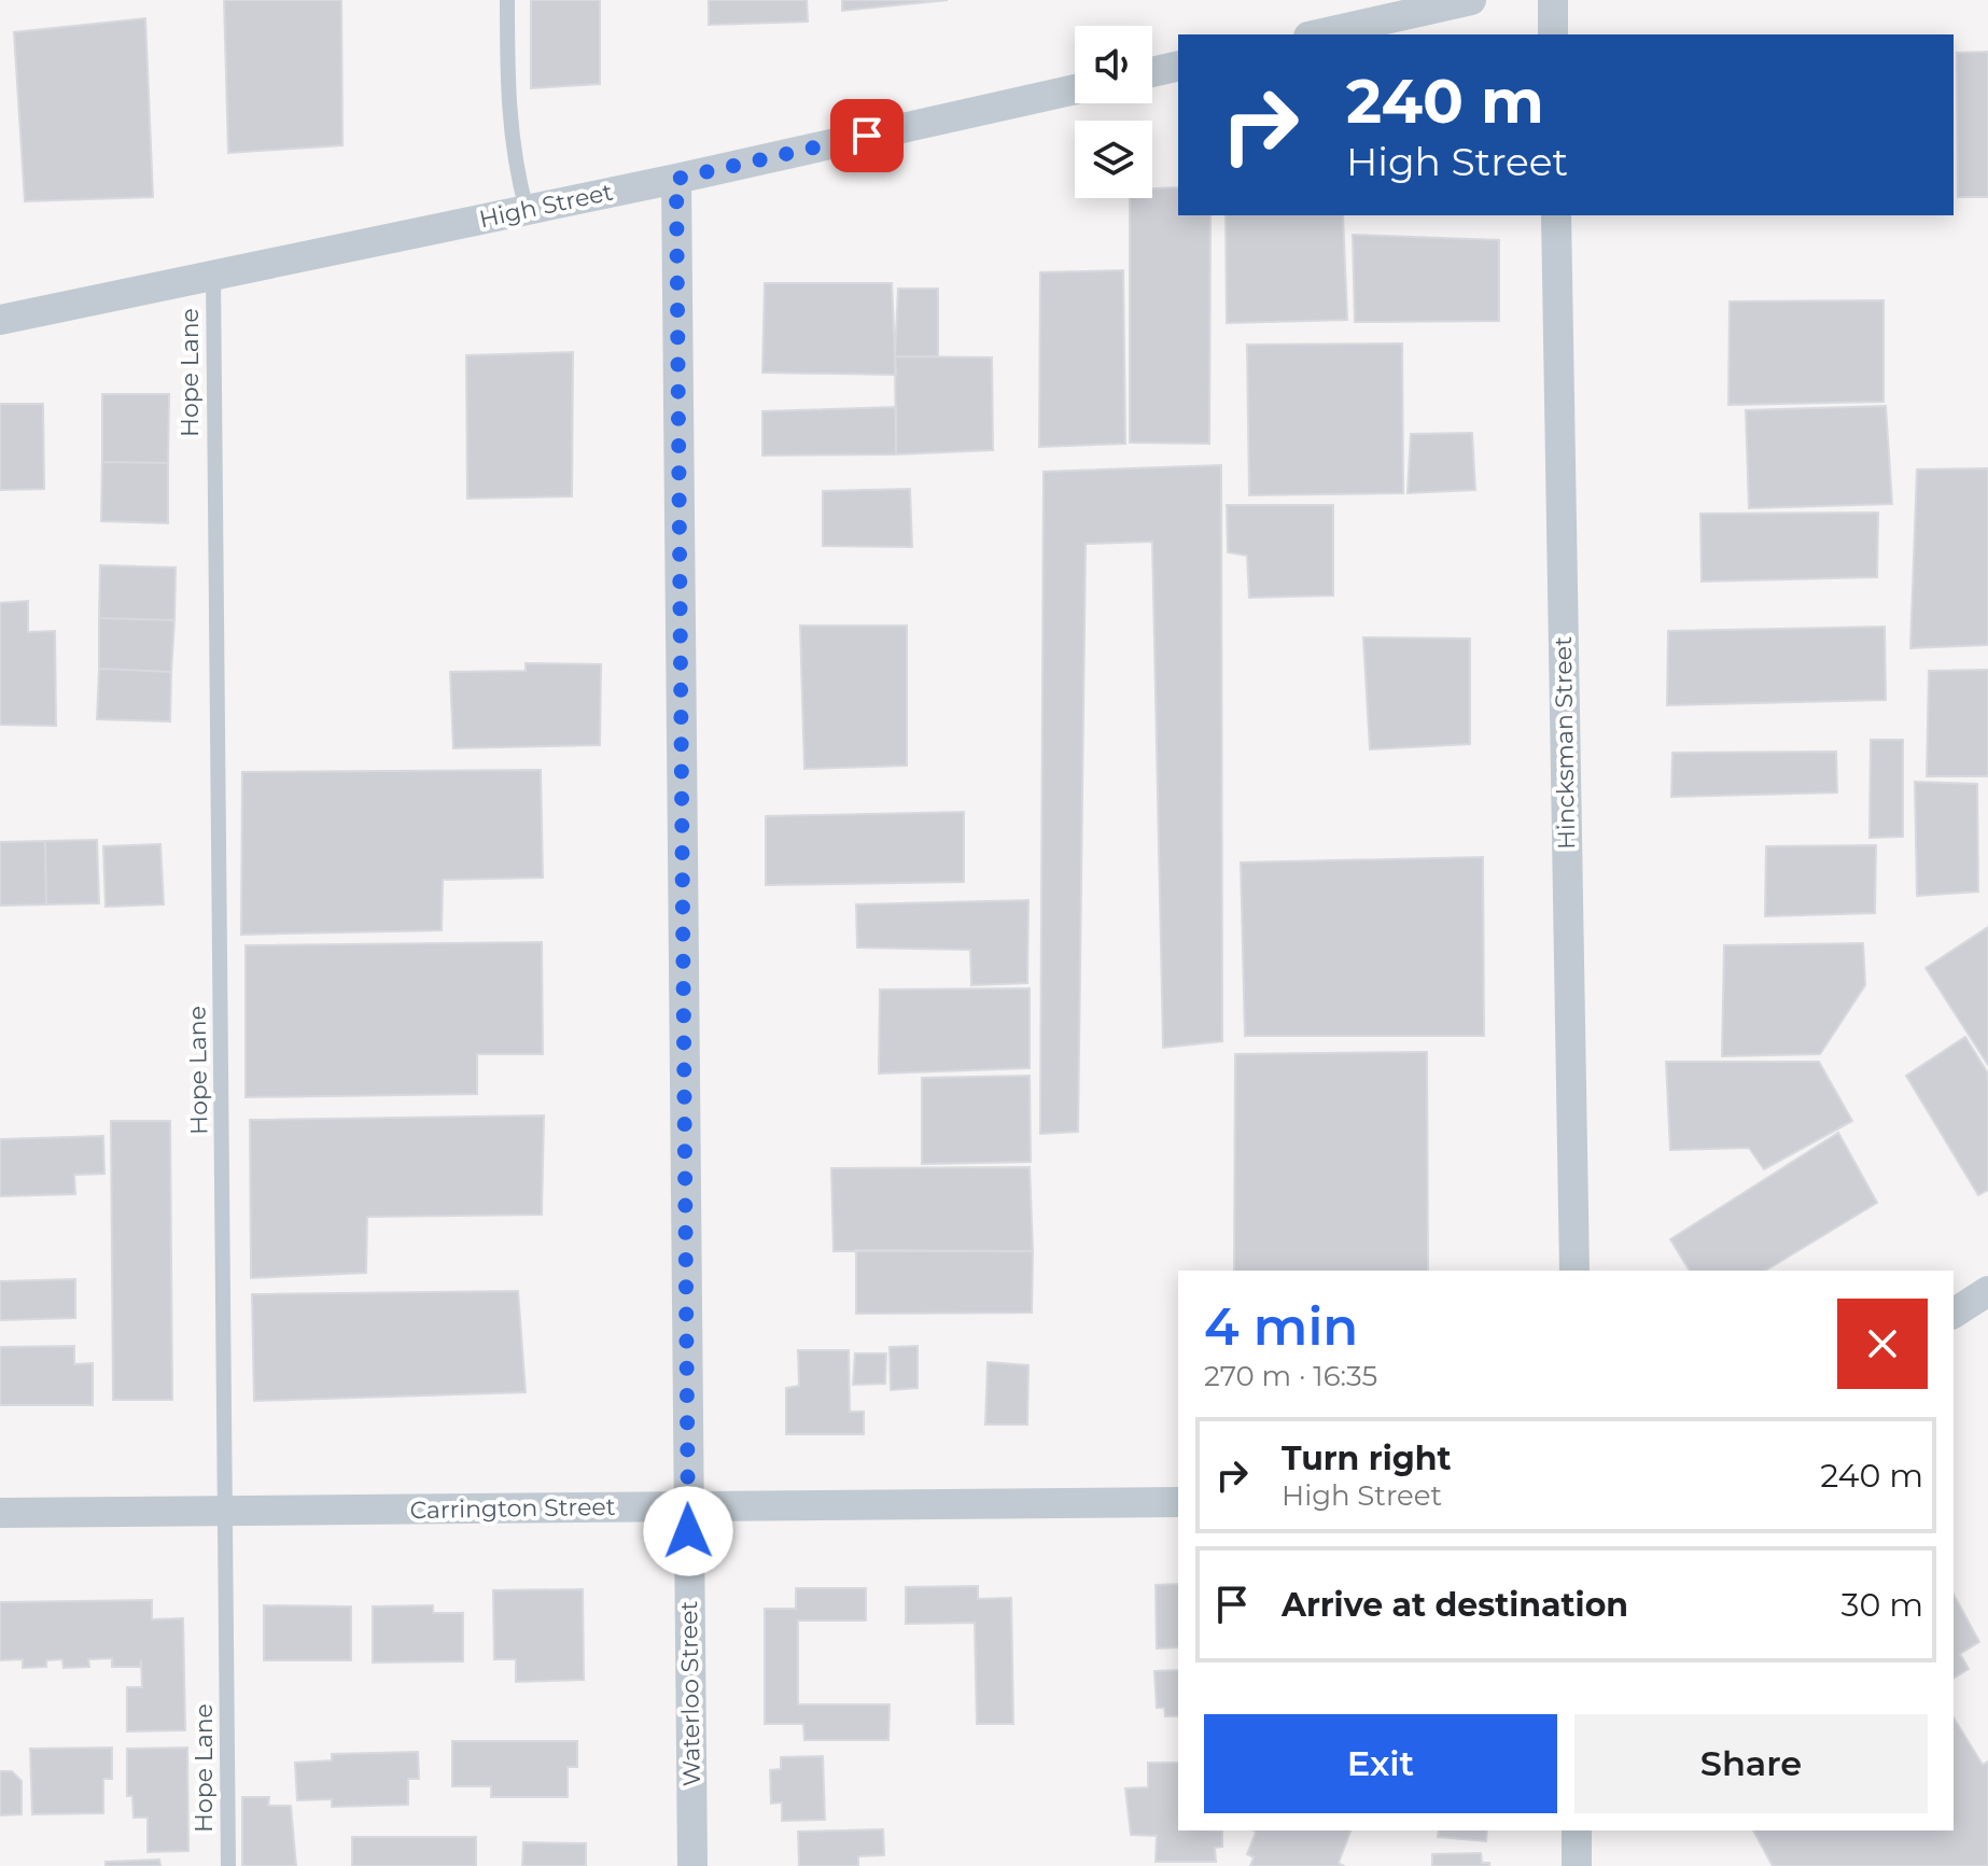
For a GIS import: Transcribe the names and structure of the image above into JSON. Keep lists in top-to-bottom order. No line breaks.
{"streets":{"street":["High Street","Hincksman Street","Carrington Street","Waterloo Street"],"lane":["Hope Lane"]},"crossings":[["High Street","Hope Lane"],["High Street","Waterloo Street"],["Hope Lane","Carrington Street"],["Carrington Street","Waterloo Street"]],"page":{"turn":["240 m","High Street"],"heading":["4 min","270 m · 16:35"],"list":[{"name":"Turn right","note":"High Street","value":"240 m"},{"name":"Arrive at destination","value":"30 m"}],"buttons":["Exit","Share"]}}
